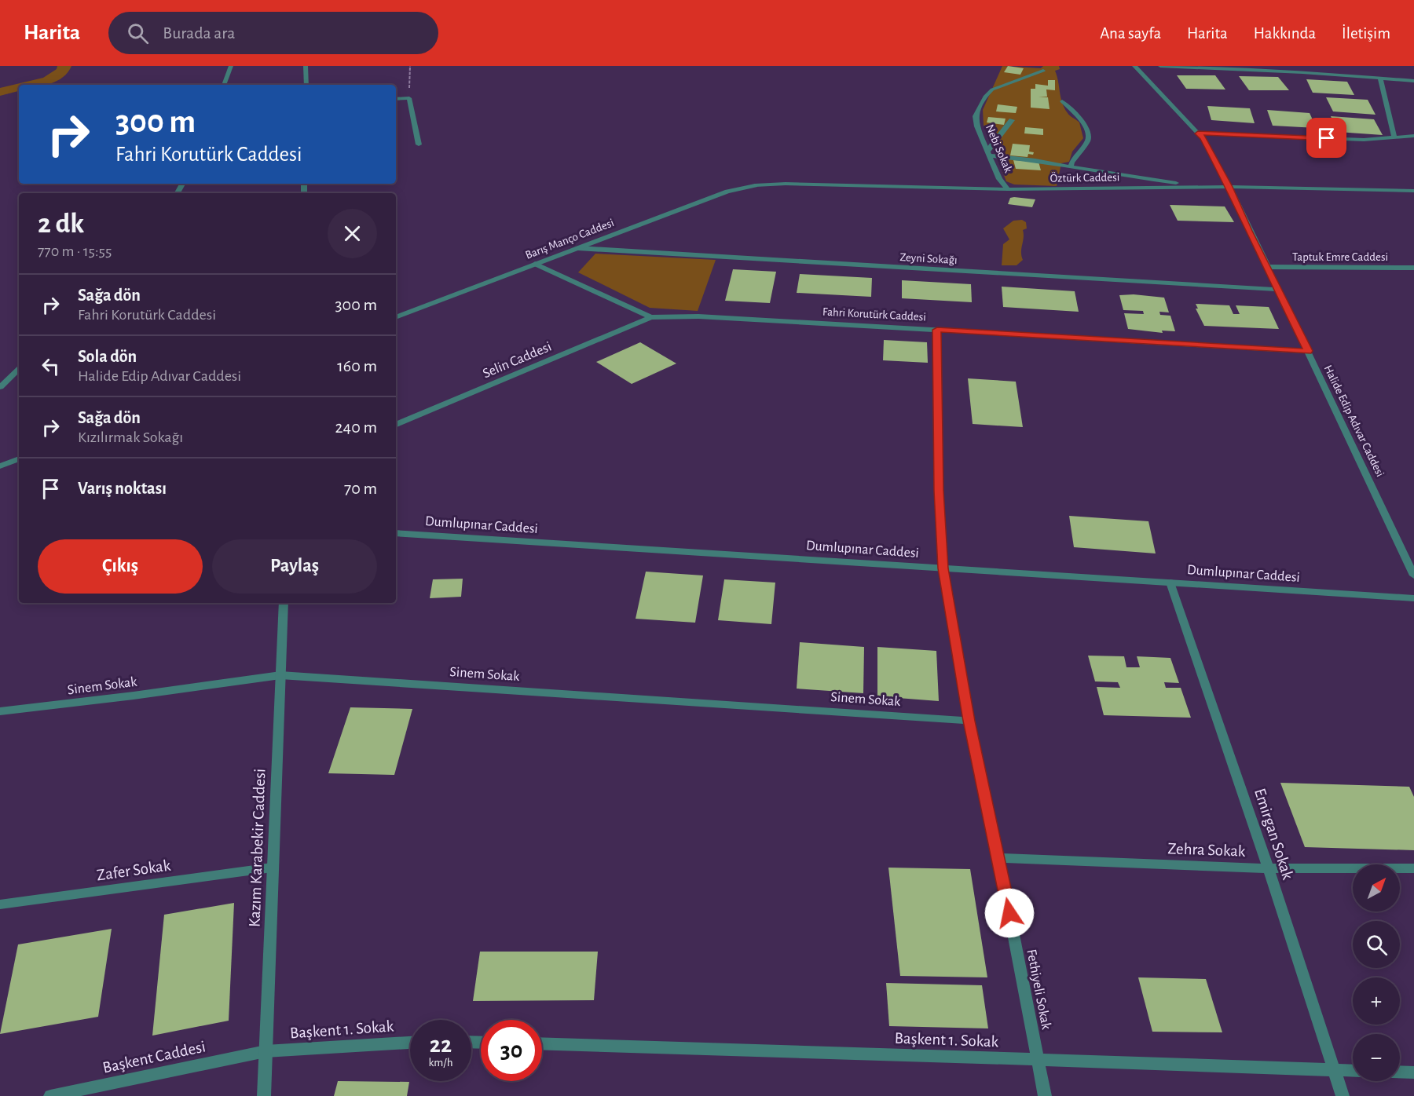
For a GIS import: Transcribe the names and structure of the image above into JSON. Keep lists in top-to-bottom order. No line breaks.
{"streets":{"street":["Nebi Sokak","Öztürk Caddesi","Barış Manço Caddesi","Taptuk Emre Caddesi","Zeyni Sokağı","Fahri Korutürk Caddesi","Selin Caddesi","Halide Edip Adıvar Caddesi","Dumlupınar Caddesi","Sinem Sokak","Emirgan Sokak","Kazım Karabekir Caddesi","Zehra Sokak","Zafer Sokak","Fethiyeli Sokak","Başkent 1. Sokak","Başkent Caddesi"]},"crossings":[["Nebi Sokak","Öztürk Caddesi"],["Öztürk Caddesi","Barış Manço Caddesi"],["Öztürk Caddesi","Halide Edip Adıvar Caddesi"],["Barış Manço Caddesi","Zeyni Sokağı"],["Barış Manço Caddesi","Fahri Korutürk Caddesi"],["Taptuk Emre Caddesi","Halide Edip Adıvar Caddesi"],["Zeyni Sokağı","Halide Edip Adıvar Caddesi"],["Fahri Korutürk Caddesi","Selin Caddesi"],["Fahri Korutürk Caddesi","Halide Edip Adıvar Caddesi"],["Fahri Korutürk Caddesi","Fethiyeli Sokak"],["Dumlupınar Caddesi","Emirgan Sokak"],["Dumlupınar Caddesi","Fethiyeli Sokak"],["Sinem Sokak","Kazım Karabekir Caddesi"],["Sinem Sokak","Fethiyeli Sokak"],["Emirgan Sokak","Zehra Sokak"],["Emirgan Sokak","Başkent 1. Sokak"],["Kazım Karabekir Caddesi","Zafer Sokak"],["Kazım Karabekir Caddesi","Başkent 1. Sokak"],["Kazım Karabekir Caddesi","Başkent Caddesi"],["Zehra Sokak","Fethiyeli Sokak"],["Fethiyeli Sokak","Başkent 1. Sokak"],["Başkent 1. Sokak","Başkent Caddesi"]],"north":"top right","page":{"header":"Harita","search":"Burada ara","nav":["Ana sayfa","Harita","Hakkında","İletişim"],"turn":["300 m","Fahri Korutürk Caddesi"],"heading":["2 dk","770 m · 15:55"],"list":[{"name":"Sağa dön","note":"Fahri Korutürk Caddesi","value":"300 m"},{"name":"Sola dön","note":"Halide Edip Adıvar Caddesi","value":"160 m"},{"name":"Sağa dön","note":"Kızılırmak Sokağı","value":"240 m"},{"name":"Varış noktası","value":"70 m"}],"buttons":["Çıkış","Paylaş"],"map_buttons":["+","−"],"speed":"22 km/h","limit":"30"}}
